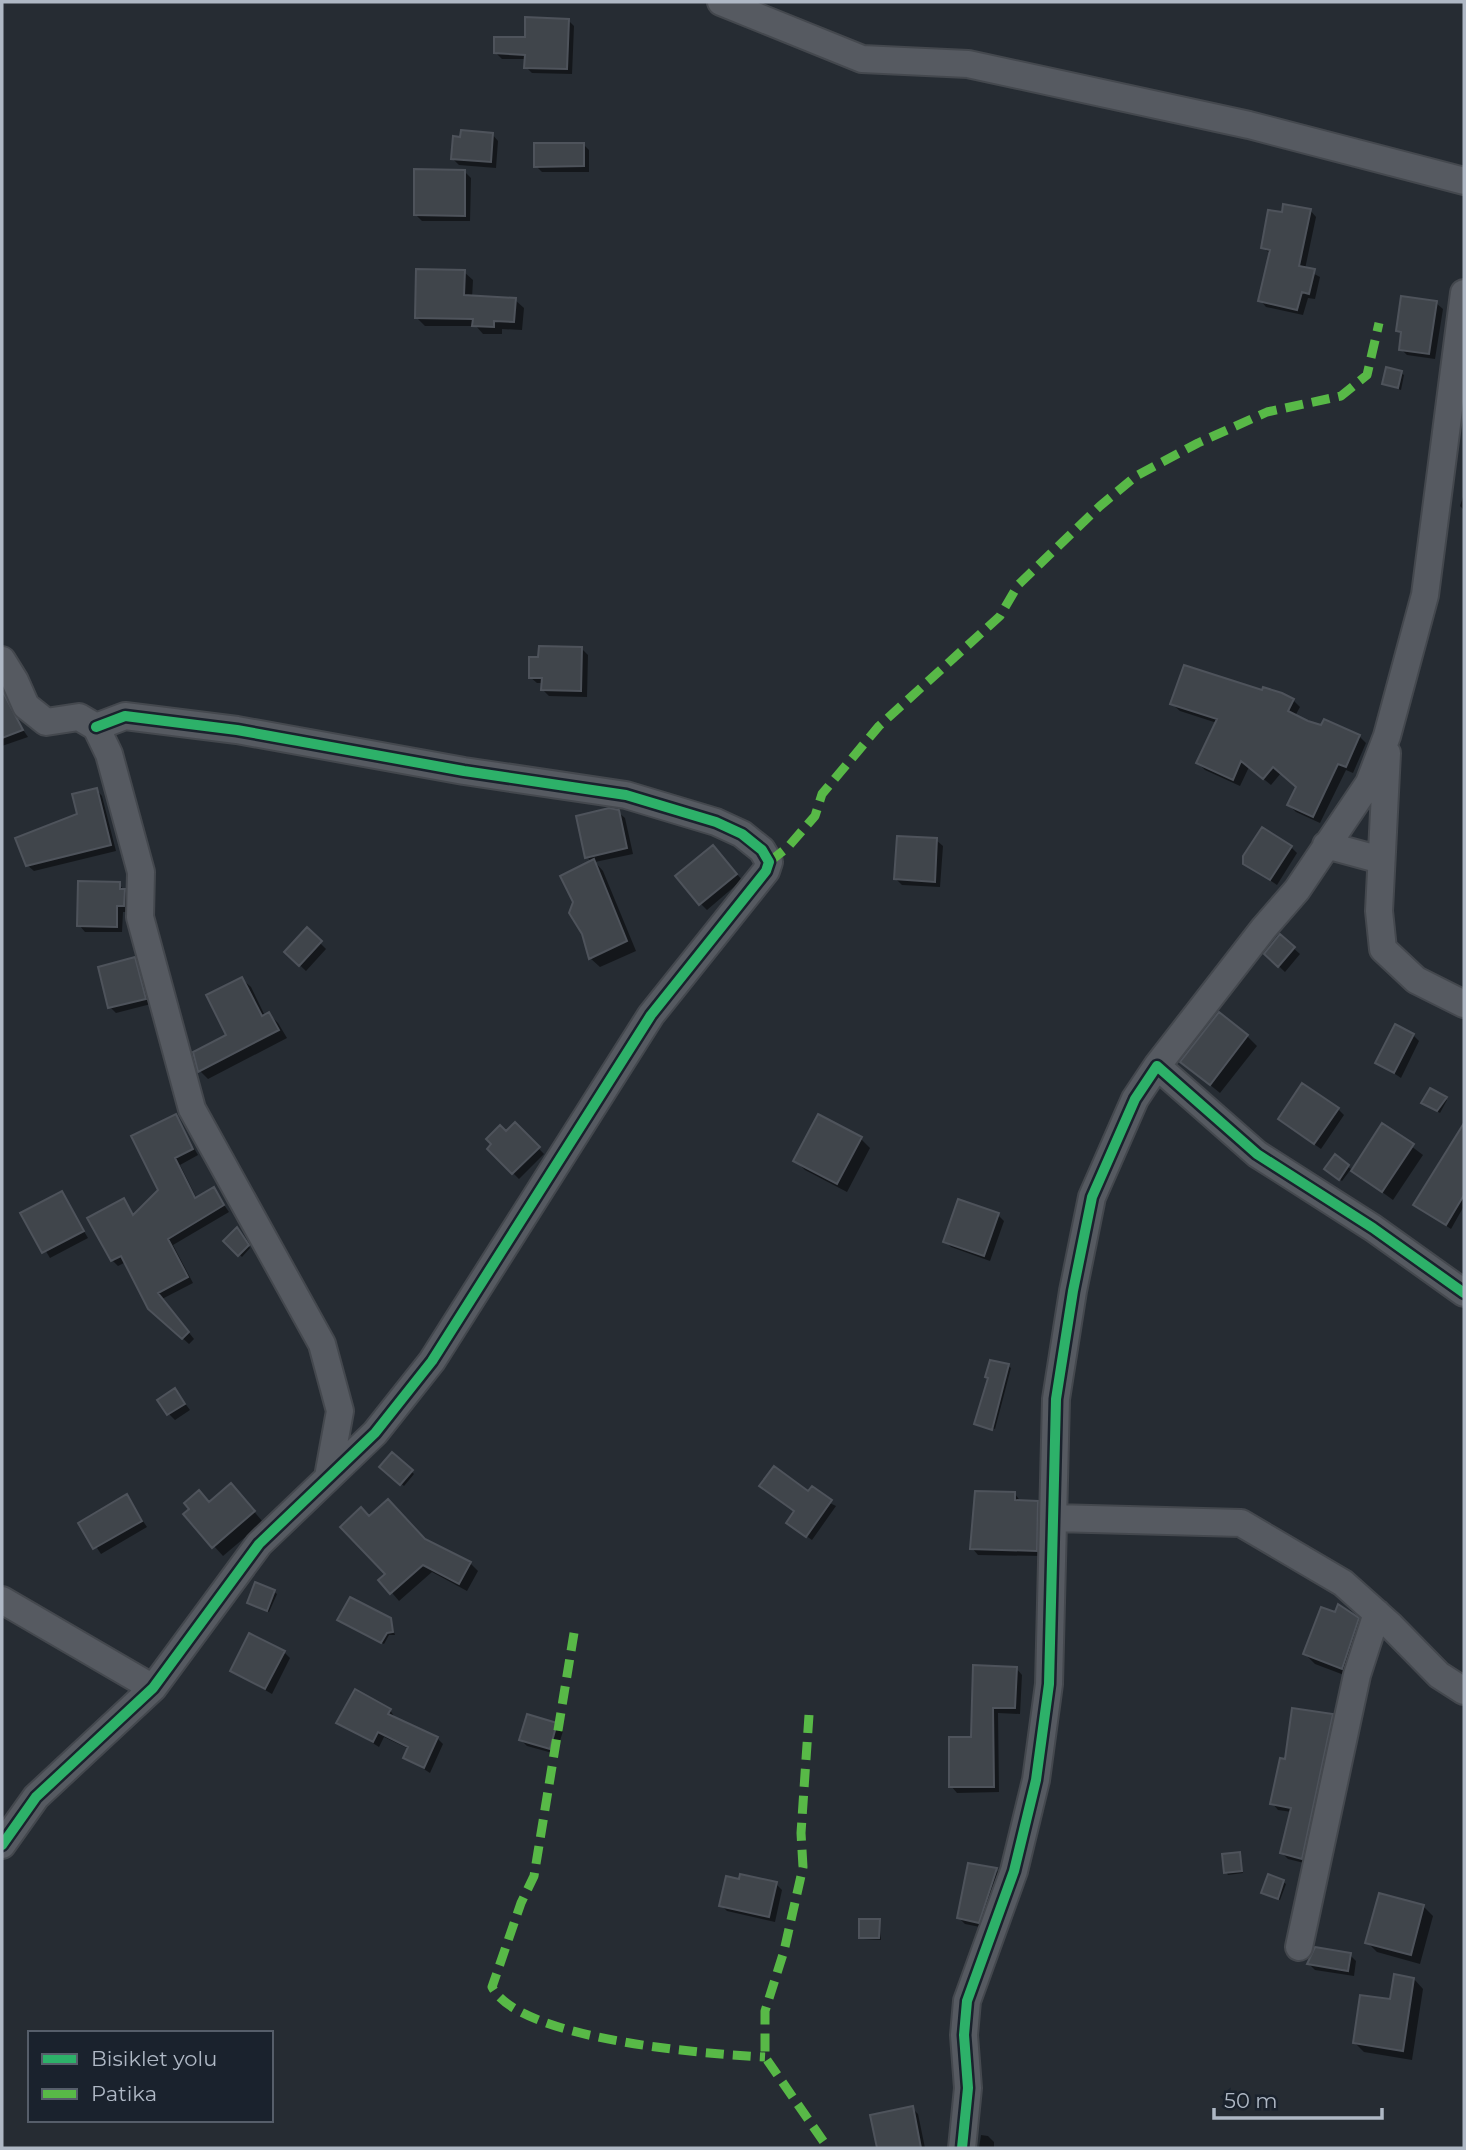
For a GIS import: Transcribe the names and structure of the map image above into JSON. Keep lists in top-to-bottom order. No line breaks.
{"legend":["Bisiklet yolu","Patika"],"scale_bar":"50 m"}
